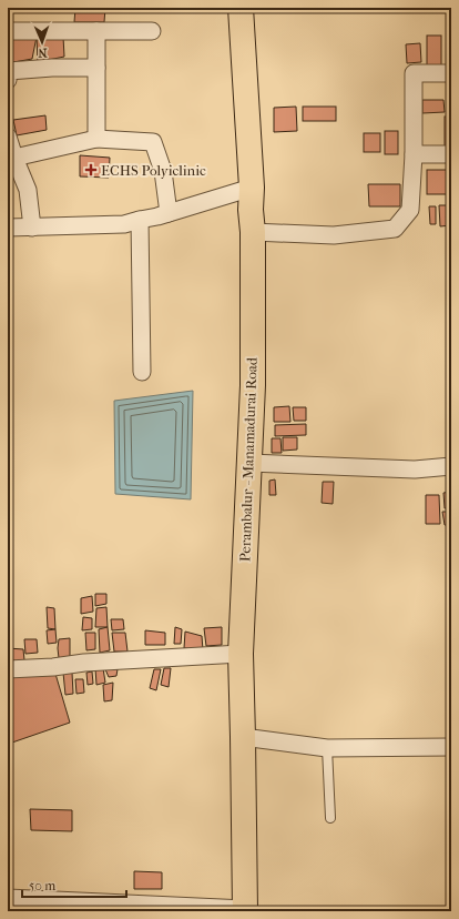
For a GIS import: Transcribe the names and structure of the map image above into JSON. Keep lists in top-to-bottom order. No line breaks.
{"streets":{"main road":["Perambalur - Manamadurai Road"]},"places":{"health":["ECHS Polyiclinic"]},"scale_bar":"50 m","north":"bottom"}
